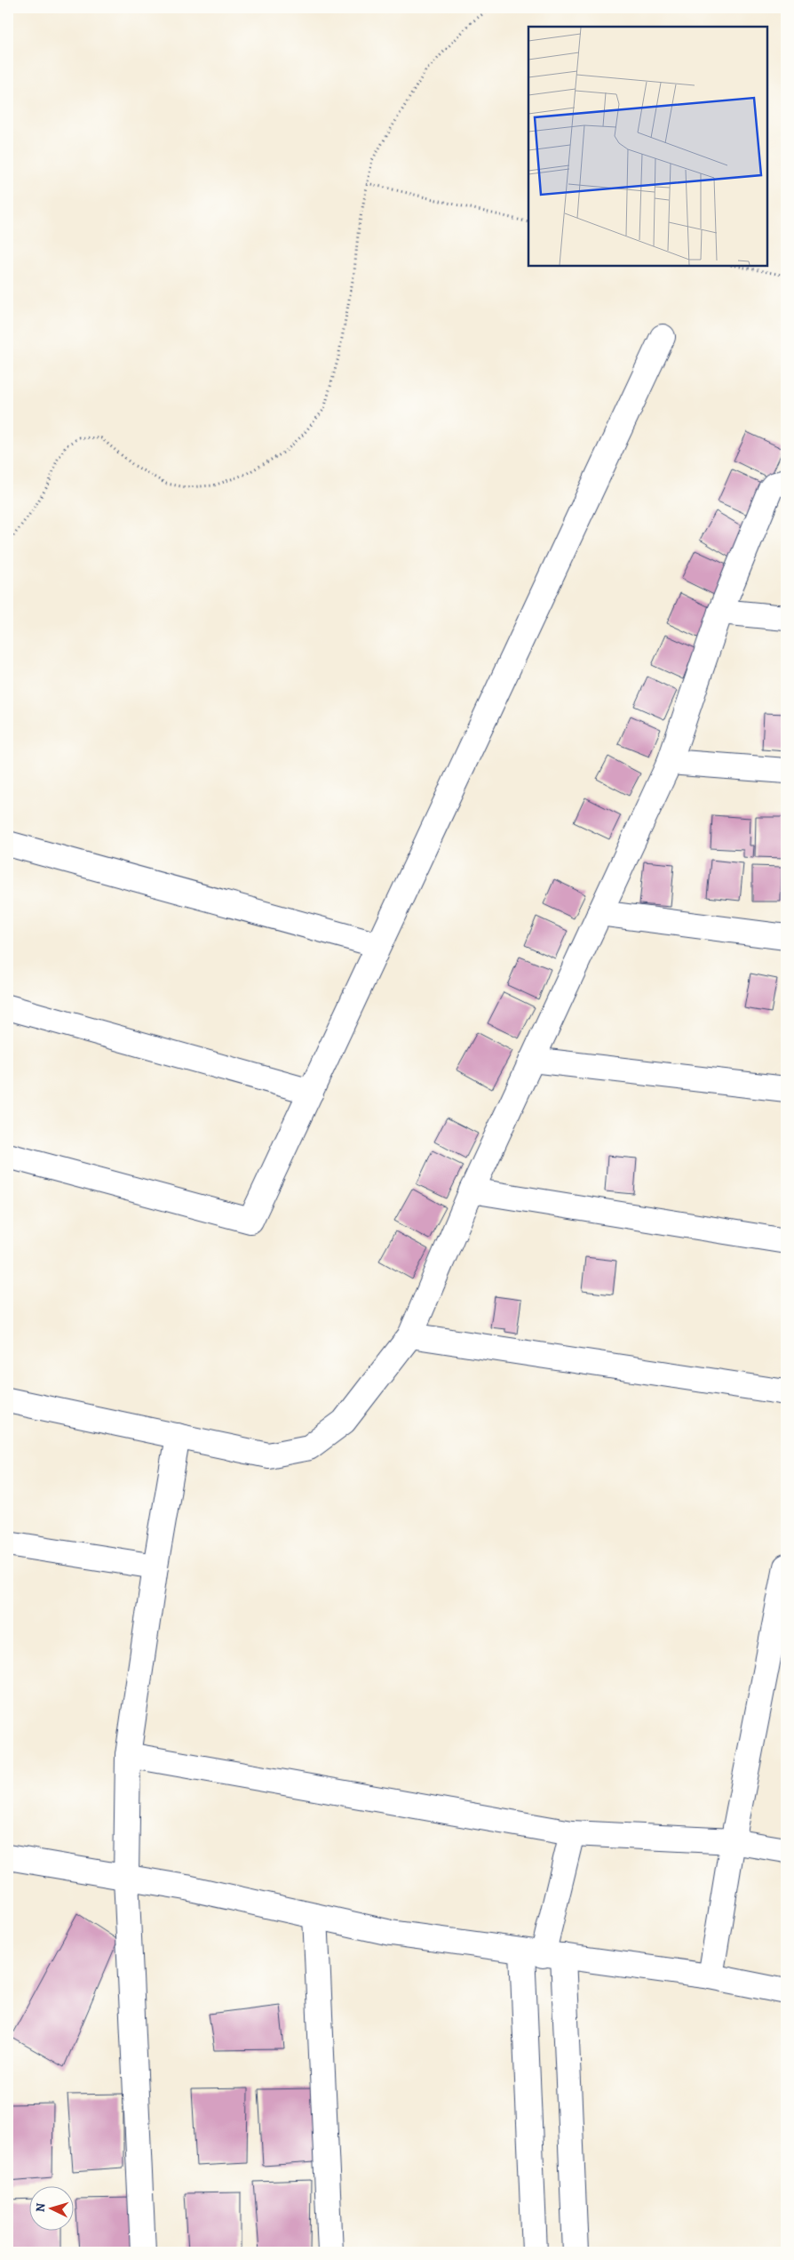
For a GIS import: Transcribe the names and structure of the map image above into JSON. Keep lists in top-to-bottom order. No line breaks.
{"north":"left"}
